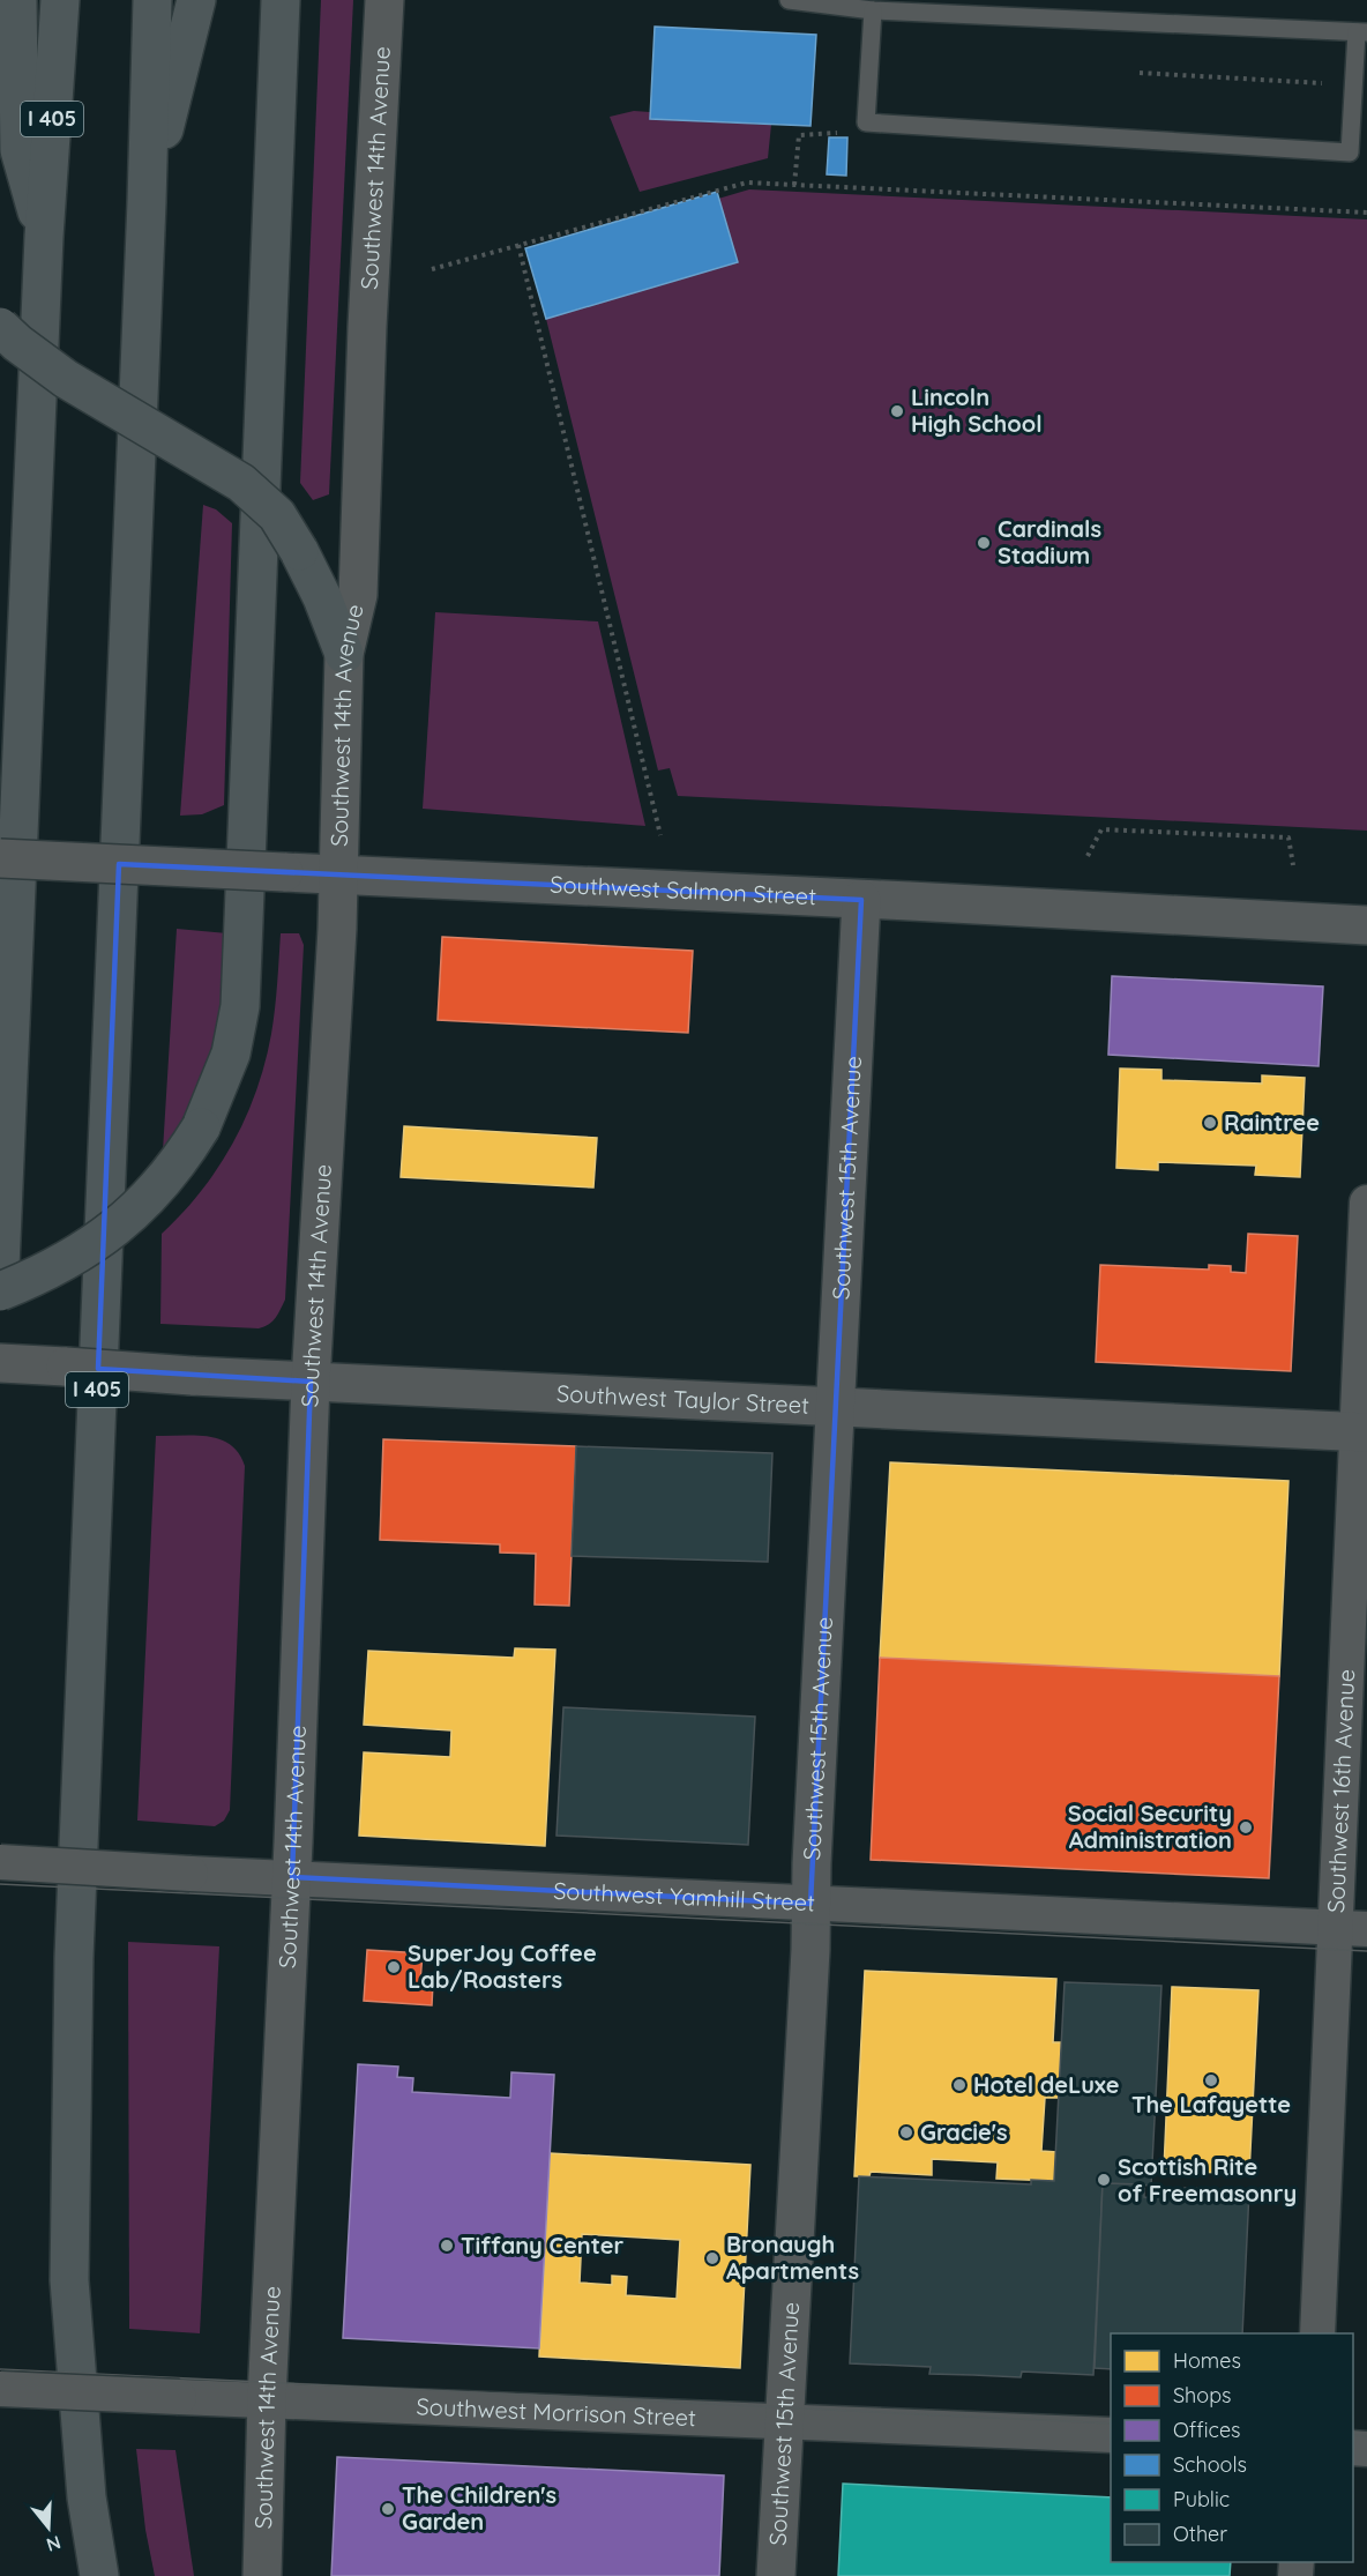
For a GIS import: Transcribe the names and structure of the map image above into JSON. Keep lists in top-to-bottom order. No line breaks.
{"streets":{"highway":["I 405"],"street":["Southwest 14th Avenue","Southwest Salmon Street","Southwest 15th Avenue","Southwest Taylor Street","Southwest 16th Avenue","Southwest Yamhill Street","Southwest Morrison Street"]},"crossings":[["Southwest 14th Avenue","Southwest Salmon Street"],["Southwest 14th Avenue","Southwest Taylor Street"],["Southwest 14th Avenue","Southwest Yamhill Street"],["Southwest 14th Avenue","Southwest Morrison Street"],["Southwest Salmon Street","Southwest 15th Avenue"],["Southwest 15th Avenue","Southwest Taylor Street"],["Southwest 15th Avenue","Southwest Yamhill Street"],["Southwest 15th Avenue","Southwest Morrison Street"],["Southwest Taylor Street","Southwest 16th Avenue"],["Southwest 16th Avenue","Southwest Yamhill Street"]],"places":["Lincoln High School","Cardinals Stadium","Raintree","Social Security Administration","SuperJoy Coffee Lab/Roasters","The Lafayette","Hotel deLuxe","Gracie's","Scottish Rite of Freemasonry","Tiffany Center","Bronaugh Apartments","The Children's Garden"],"legend":["Homes","Shops","Offices","Schools","Public","Other"],"north":"bottom"}
